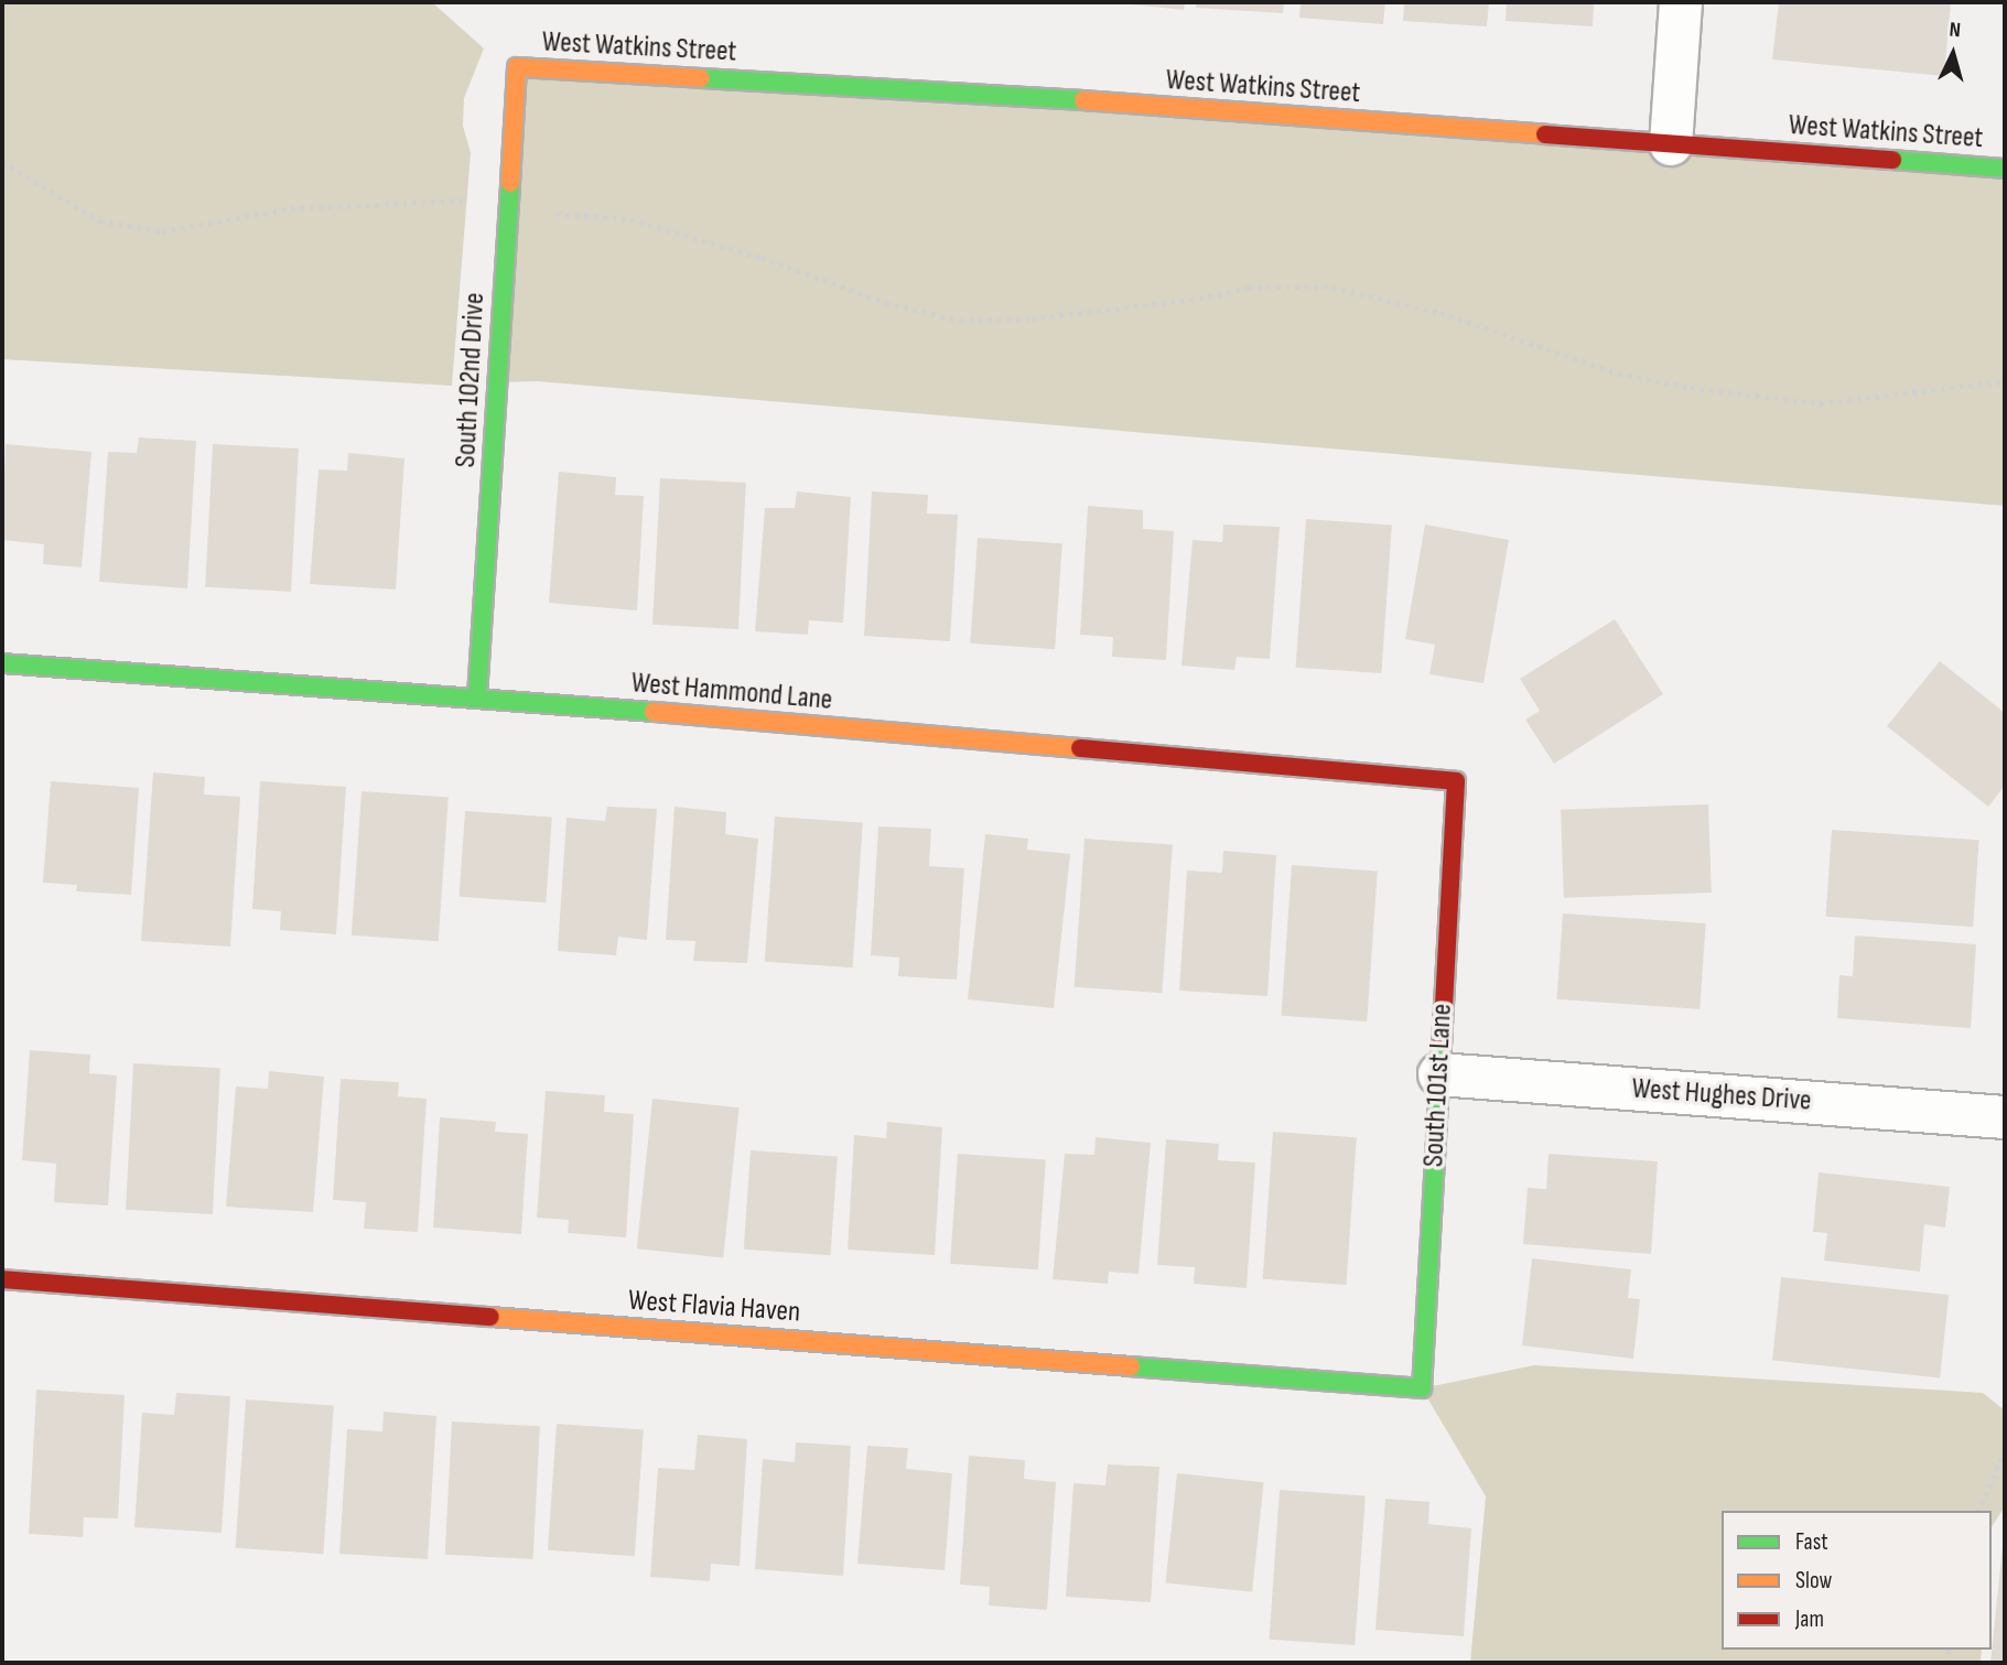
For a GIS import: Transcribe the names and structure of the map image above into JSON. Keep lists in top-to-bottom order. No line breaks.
{"streets":{"street":["West Watkins Street","South 102nd Drive","West Hammond Lane","South 101st Lane","West Hughes Drive","West Flavia Haven"]},"crossings":[["West Watkins Street","South 102nd Drive"],["South 102nd Drive","West Hammond Lane"],["West Hammond Lane","South 101st Lane"],["South 101st Lane","West Hughes Drive"],["South 101st Lane","West Flavia Haven"]],"legend":["Fast","Slow","Jam"],"north":"top"}
